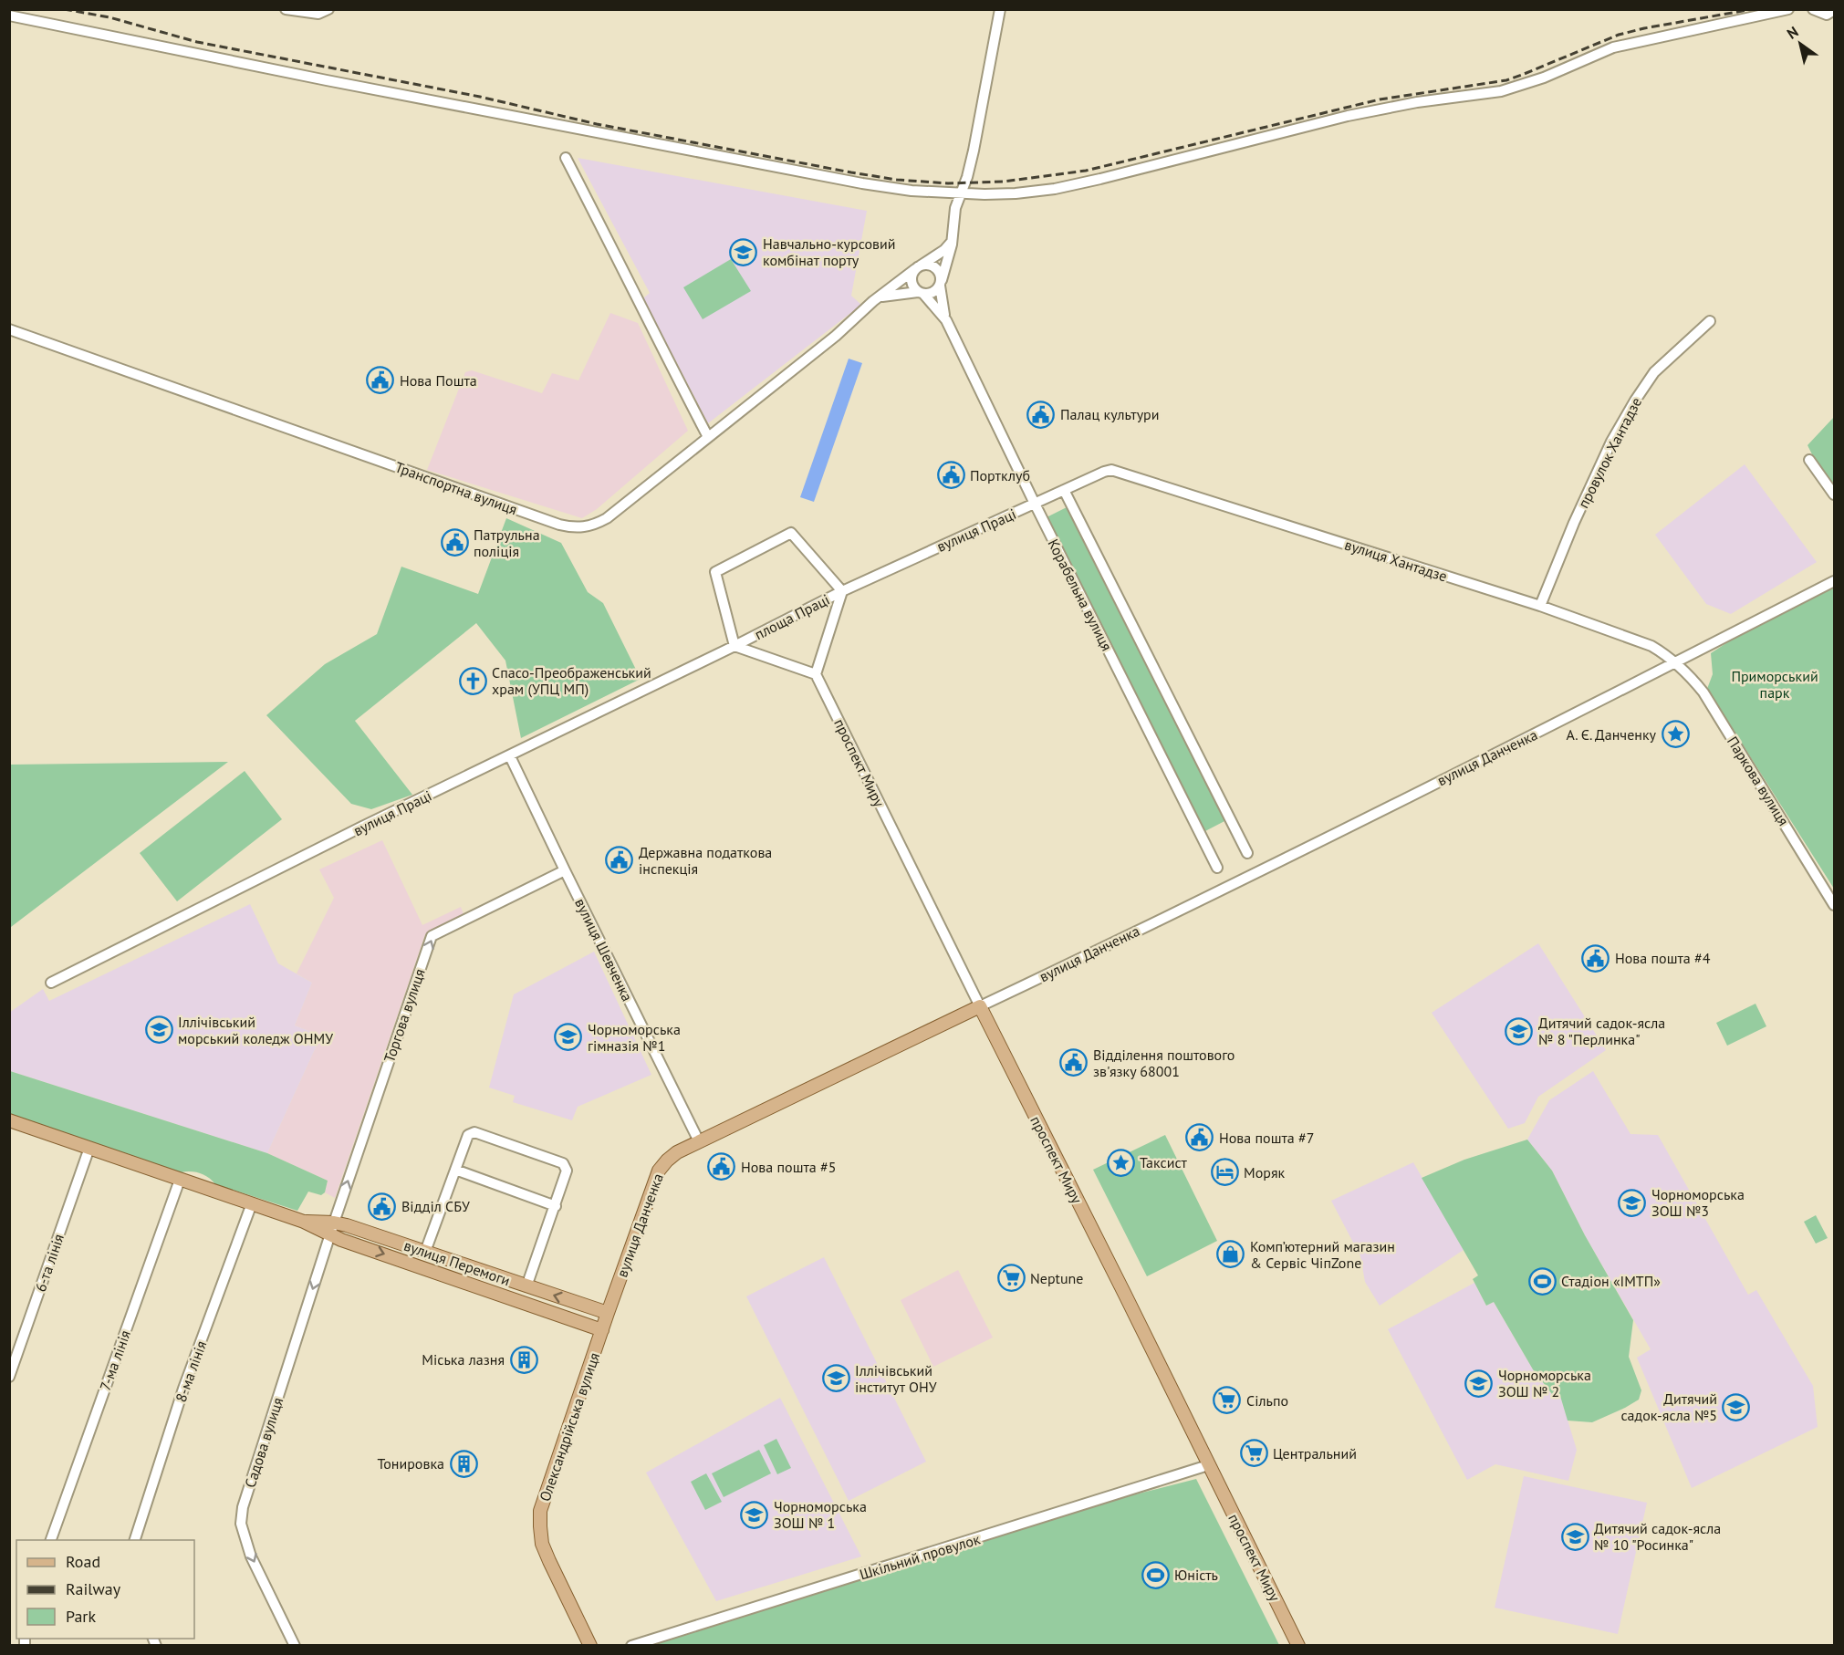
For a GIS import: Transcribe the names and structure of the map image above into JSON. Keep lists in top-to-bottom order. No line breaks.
{"streets":{"main road":["вулиця Данченка","проспект Миру","вулиця Перемоги","Олександрійська вулиця"],"street":["провулок Хантадзе","Транспортна вулиця","вулиця Праці","вулиця Хантадзе","Корабельна вулиця","площа Праці","Паркова вулиця","вулиця Шевченка","Торгова вулиця","6-та лінія","7-ма лінія","8-ма лінія","Садова вулиця","Шкільний провулок"]},"crossings":[["провулок Хантадзе","вулиця Хантадзе"],["вулиця Праці","вулиця Хантадзе"],["вулиця Праці","Корабельна вулиця"],["вулиця Праці","площа Праці"],["вулиця Праці","вулиця Шевченка"],["вулиця Хантадзе","вулиця Данченка"],["вулиця Хантадзе","Паркова вулиця"],["площа Праці","проспект Миру"],["вулиця Данченка","проспект Миру"],["вулиця Данченка","Паркова вулиця"],["вулиця Данченка","вулиця Шевченка"],["вулиця Данченка","вулиця Перемоги"],["вулиця Данченка","Олександрійська вулиця"],["проспект Миру","Шкільний провулок"],["вулиця Шевченка","Торгова вулиця"],["Торгова вулиця","вулиця Перемоги"],["Торгова вулиця","Садова вулиця"],["6-та лінія","вулиця Перемоги"],["вулиця Перемоги","7-ма лінія"],["вулиця Перемоги","8-ма лінія"],["вулиця Перемоги","Олександрійська вулиця"],["вулиця Перемоги","Садова вулиця"]],"one_way":["Торгова вулиця","Садова вулиця"],"parks":["Приморський парк"],"places":{"school or university":["Навчально-курсовий комбінат порту","Іллічівський морський коледж ОНМУ","Дитячий садок-ясла № 8 \"Перлинка\"","Чорноморська гімназія №1","Чорноморська ЗОШ №3","Іллічівський інститут ОНУ","Чорноморська ЗОШ № 2","Дитячий садок-ясла №5","Чорноморська ЗОШ № 1","Дитячий садок-ясла № 10 \"Росинка\""],"public building":["Нова Пошта","Палац культури","Портклуб","Патрульна поліція","Державна податкова інспекція","Нова пошта #4","Відділення поштового зв'язку 68001","Нова пошта #7","Нова пошта #5","Відділ СБУ"],"church":["Спасо-Преображенський храм (УПЦ МП)"],"place":["А. Є. Данченку","Таксист"],"hotel":["Моряк"],"shop":["Комп’ютерний магазин & Сервіс ЧіпZone"],"supermarket":["Neptune","Сільпо","Центральний"],"sports":["Стадіон «ІМТП»","Юність"],"building":["Міська лазня","Тонировка"]},"legend":["Road","Railway","Park"],"north":"top left"}
